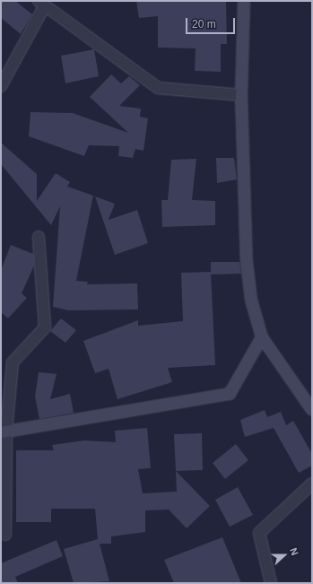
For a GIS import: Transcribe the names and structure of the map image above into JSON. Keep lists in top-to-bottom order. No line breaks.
{"scale_bar":"20 m","north":"right"}
